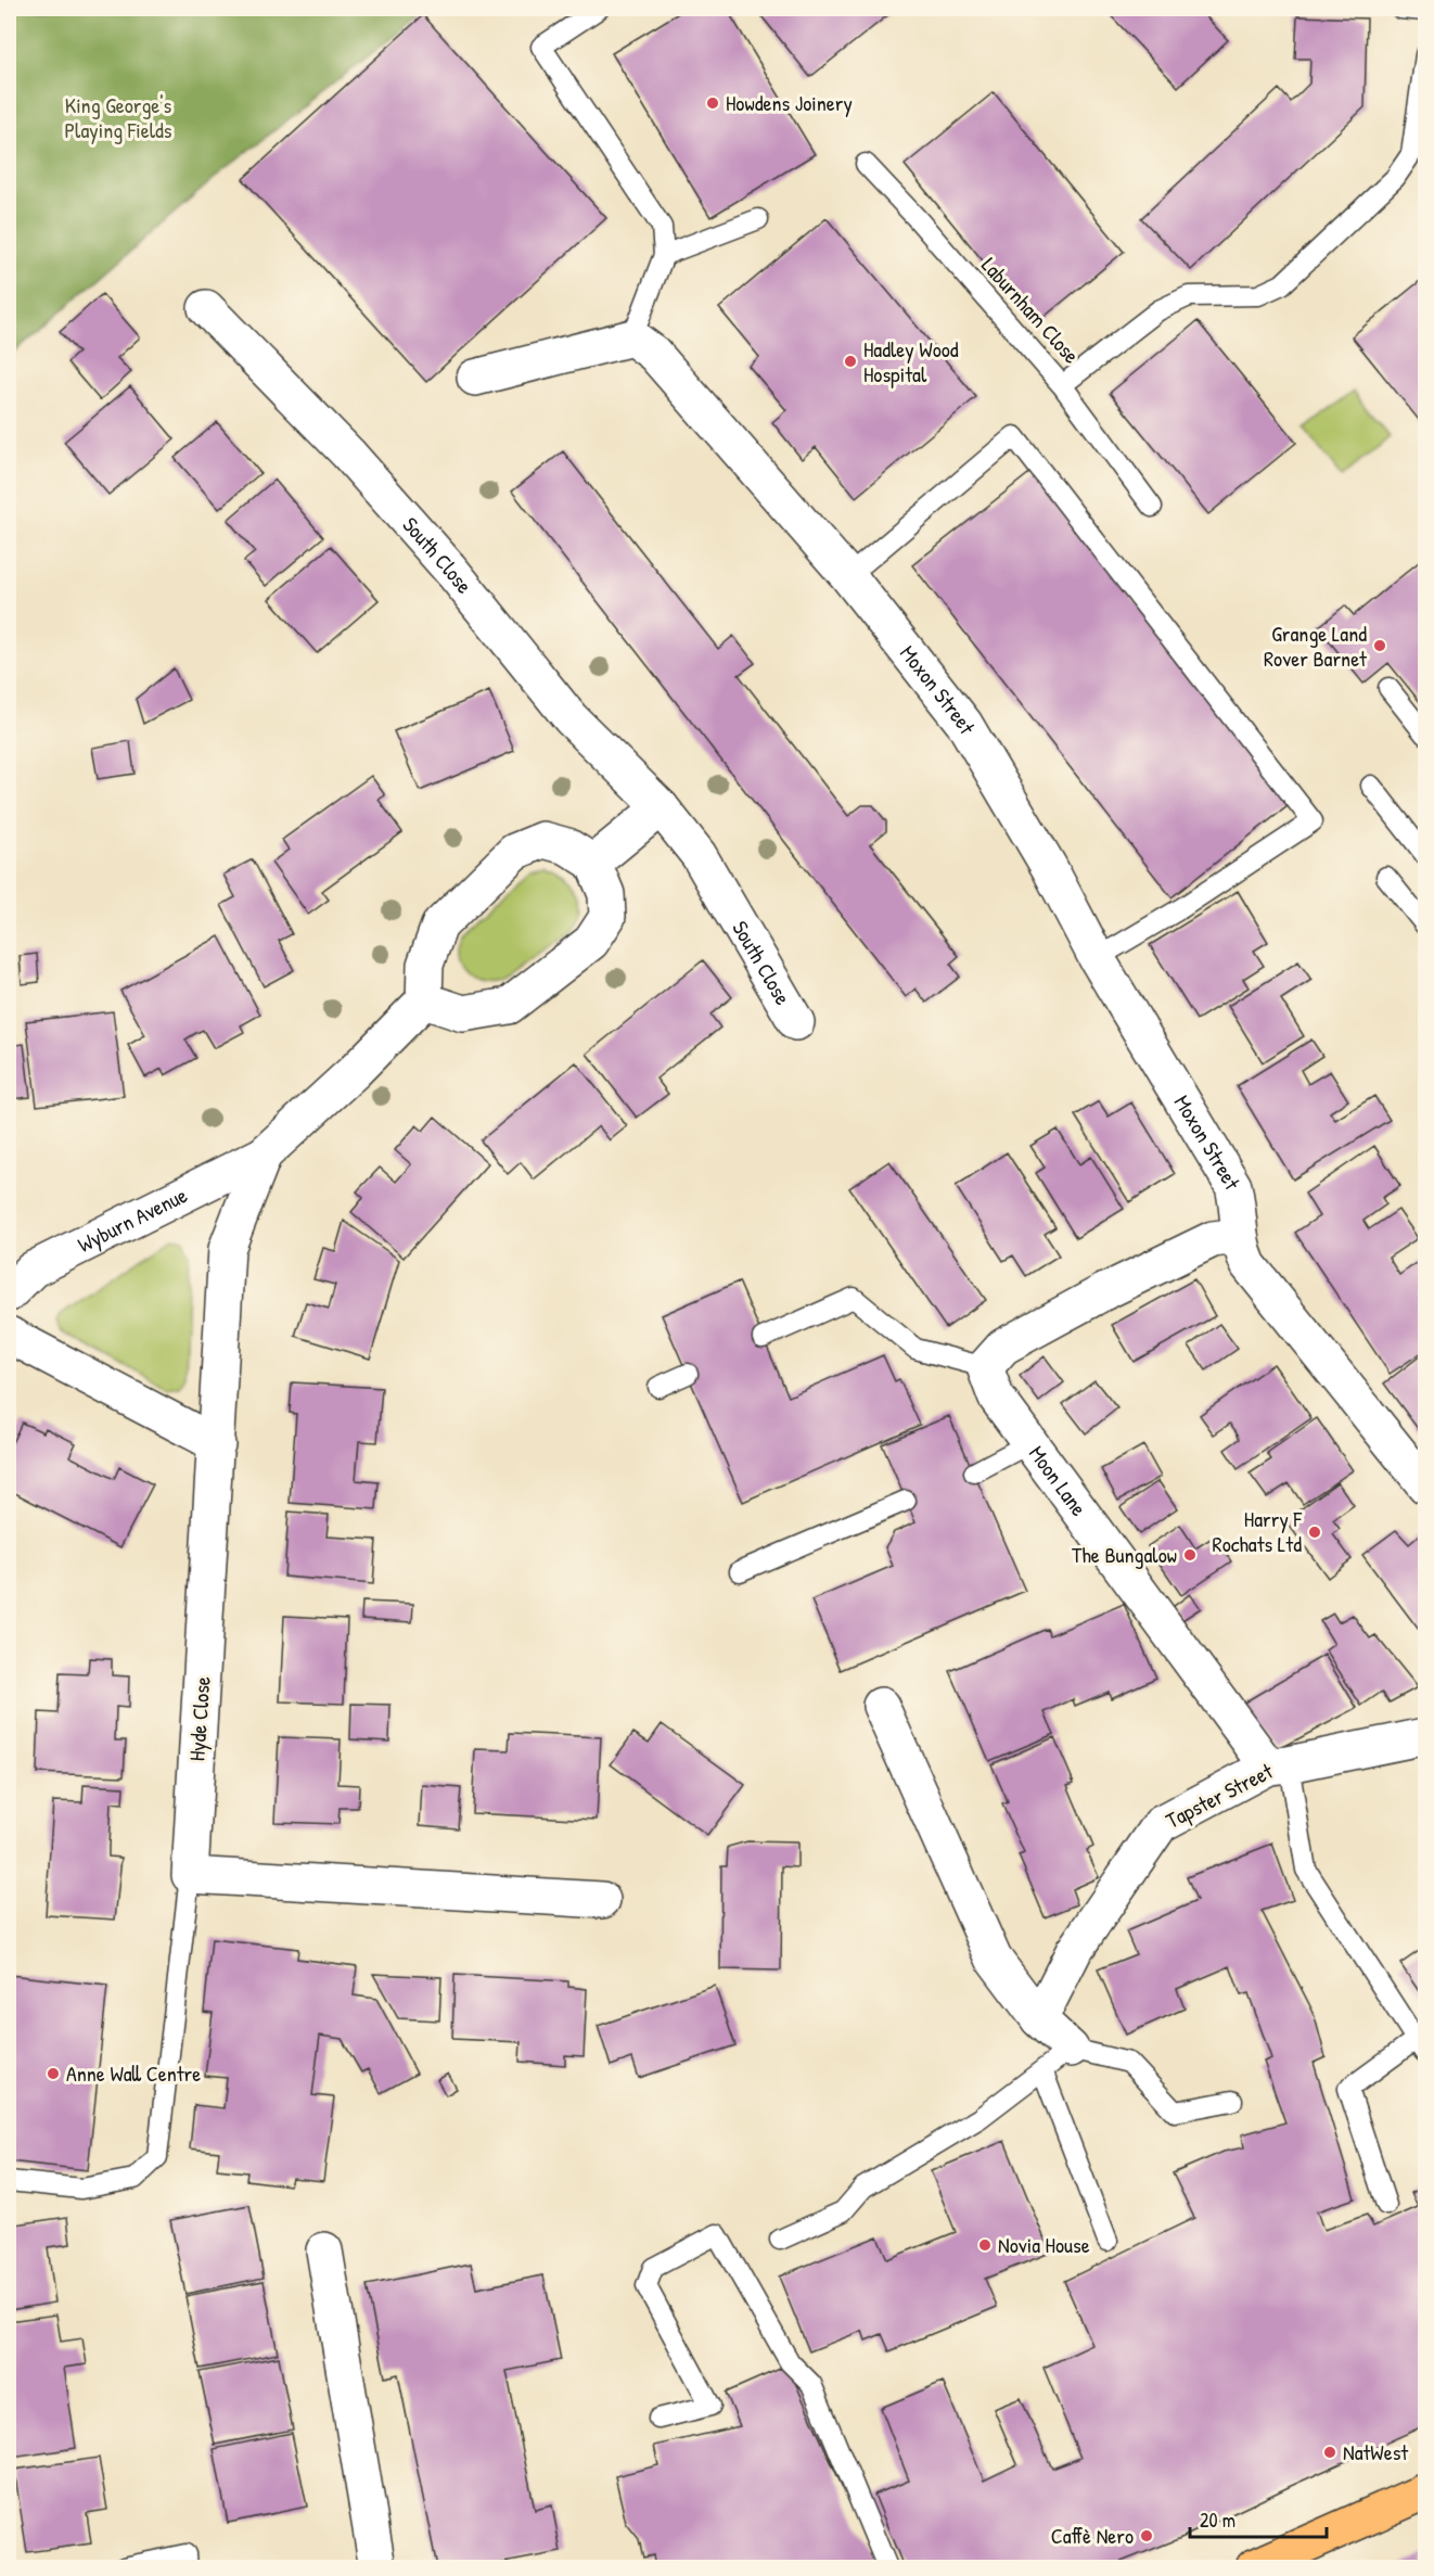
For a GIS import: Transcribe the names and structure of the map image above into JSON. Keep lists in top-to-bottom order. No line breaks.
{"streets":{"street":["South Close","Moxon Street","Wyburn Avenue","Moon Lane","Hyde Close","Tapster Street"],"lane":["Laburnham Close"]},"crossings":[["Wyburn Avenue","Hyde Close"],["Moon Lane","Tapster Street"]],"parks":["King George's Playing Fields"],"places":["Howdens Joinery","Hadley Wood Hospital","Grange Land Rover Barnet","Harry F Rochats Ltd","The Bungalow","Anne Wall Centre","Novia House","NatWest","Caffè Nero"],"scale_bar":"20 m"}
